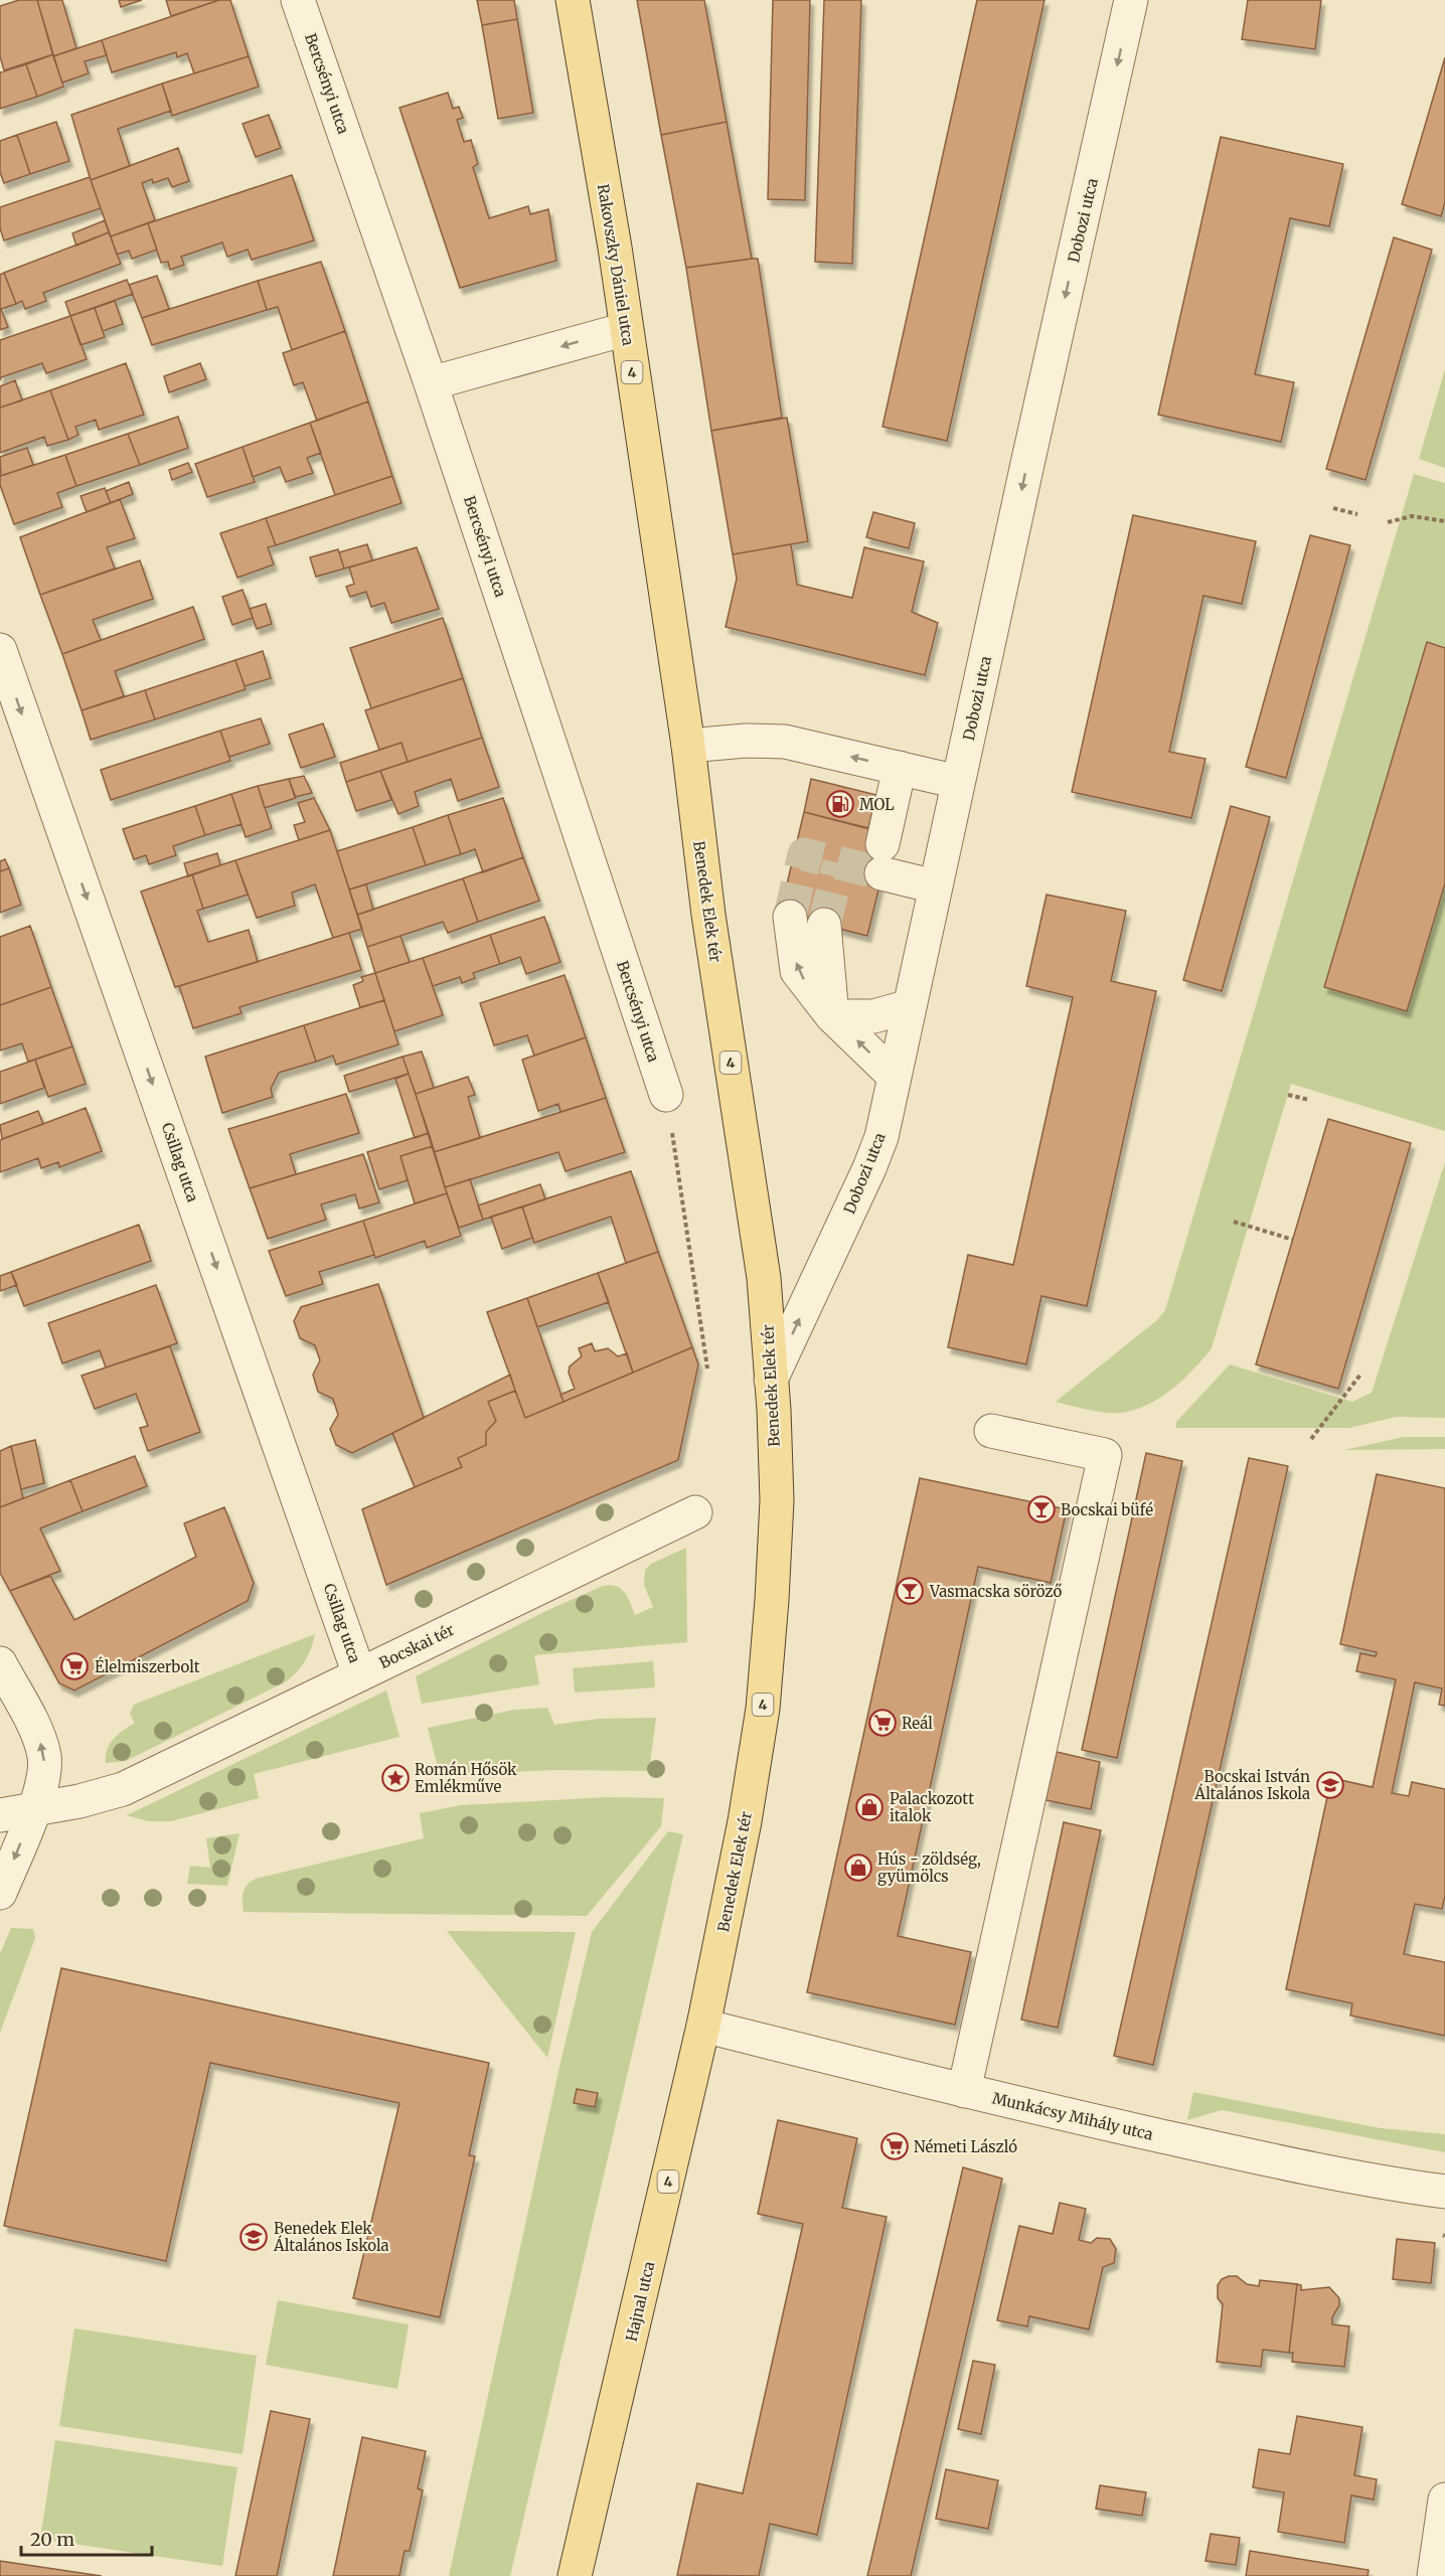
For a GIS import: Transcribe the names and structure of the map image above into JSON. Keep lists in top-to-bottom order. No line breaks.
{"streets":{"main road":["Rakovszky Dániel utca","4","Benedek Elek tér","Hajnal utca"],"street":["Bercsényi utca","Dobozi utca","Csillag utca","Bocskai tér","Munkácsy Mihály utca"]},"crossings":[["Dobozi utca","Benedek Elek tér"],["Rakovszky Dániel utca","Benedek Elek tér"],["Benedek Elek tér","Munkácsy Mihály utca"],["Benedek Elek tér","Hajnal utca"],["Csillag utca","Bocskai tér"],["Munkácsy Mihály utca","Hajnal utca"]],"one_way":["Csillag utca"],"places":{"fuel station":["MOL"],"bar":["Bocskai büfé","Vasmacska söröző"],"supermarket":["Élelmiszerbolt","Reál","Németi László"],"place":["Román Hősök Emlékműve"],"school or university":["Bocskai István Általános Iskola","Benedek Elek Általános Iskola"],"shop":["Palackozott italok","Hús - zöldség, gyümölcs"]},"scale_bar":"20 m"}
